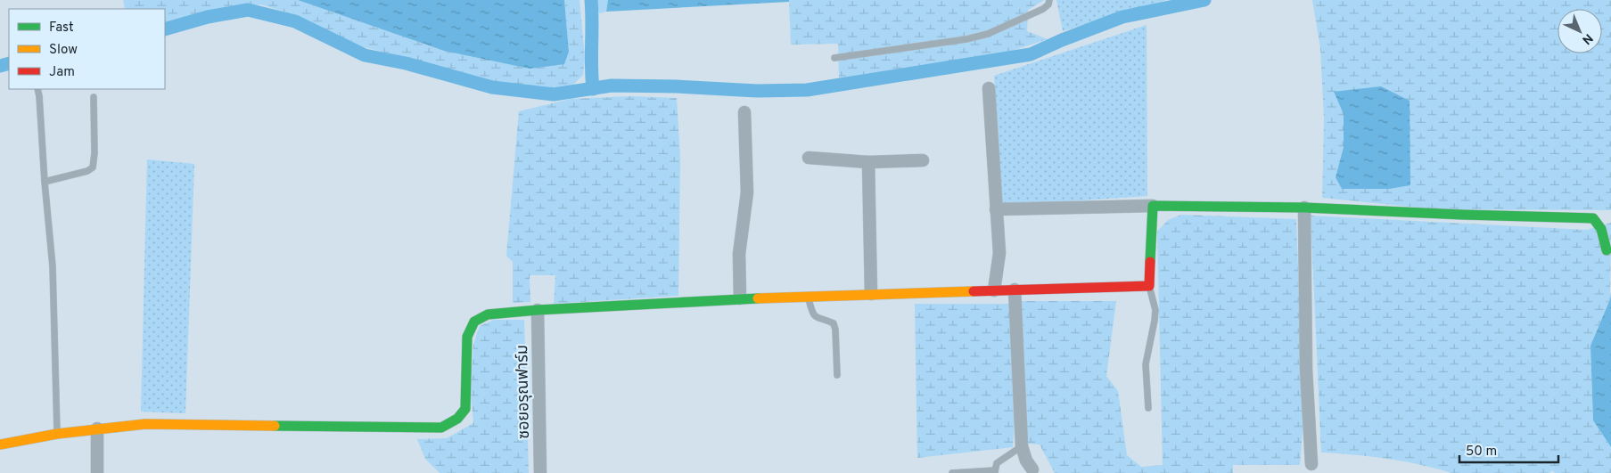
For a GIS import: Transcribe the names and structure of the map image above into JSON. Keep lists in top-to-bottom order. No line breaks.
{"streets":{"street":["ซอยอรุณฟาร์ม"]},"legend":["Fast","Slow","Jam"],"scale_bar":"50 m","north":"bottom right"}
